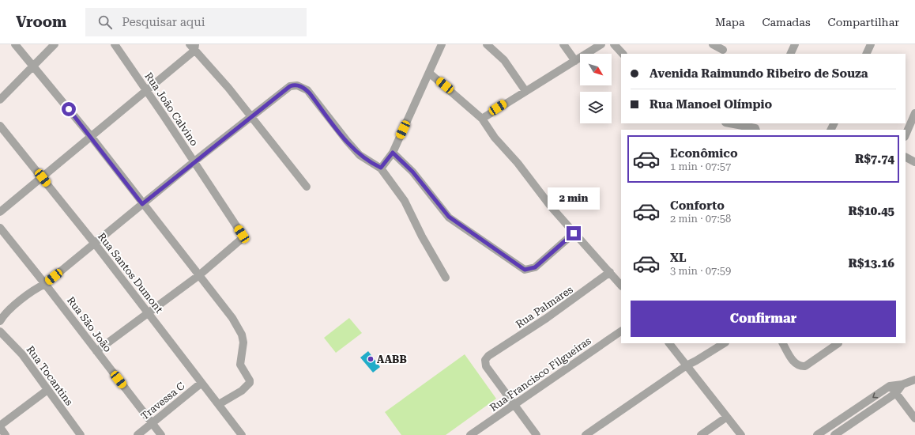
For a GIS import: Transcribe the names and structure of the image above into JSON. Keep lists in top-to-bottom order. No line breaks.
{"streets":{"street":["Rua João Calvino","Rua Santos Dumont","Rua Palmares","Rua São João","Rua Francisco Filgueiras","Rua Tocantins","Travessa C"]},"crossings":[["Rua Santos Dumont","Travessa C"],["Rua Palmares","Rua Francisco Filgueiras"],["Rua São João","Travessa C"]],"places":["AABB"],"north":"bottom right","page":{"header":"Vroom","search":"Pesquisar aqui","nav":["Mapa","Camadas","Compartilhar"],"banner":["Avenida Raimundo Ribeiro de Souza","Rua Manoel Olímpio"],"list":[{"name":"Econômico","note":"1 min · 07:57","value":"R$7.74"},{"name":"Conforto","note":"2 min · 07:58","value":"R$10.45"},{"name":"XL","note":"3 min · 07:59","value":"R$13.16"}],"bubble":"2 min","buttons":"Confirmar"}}
